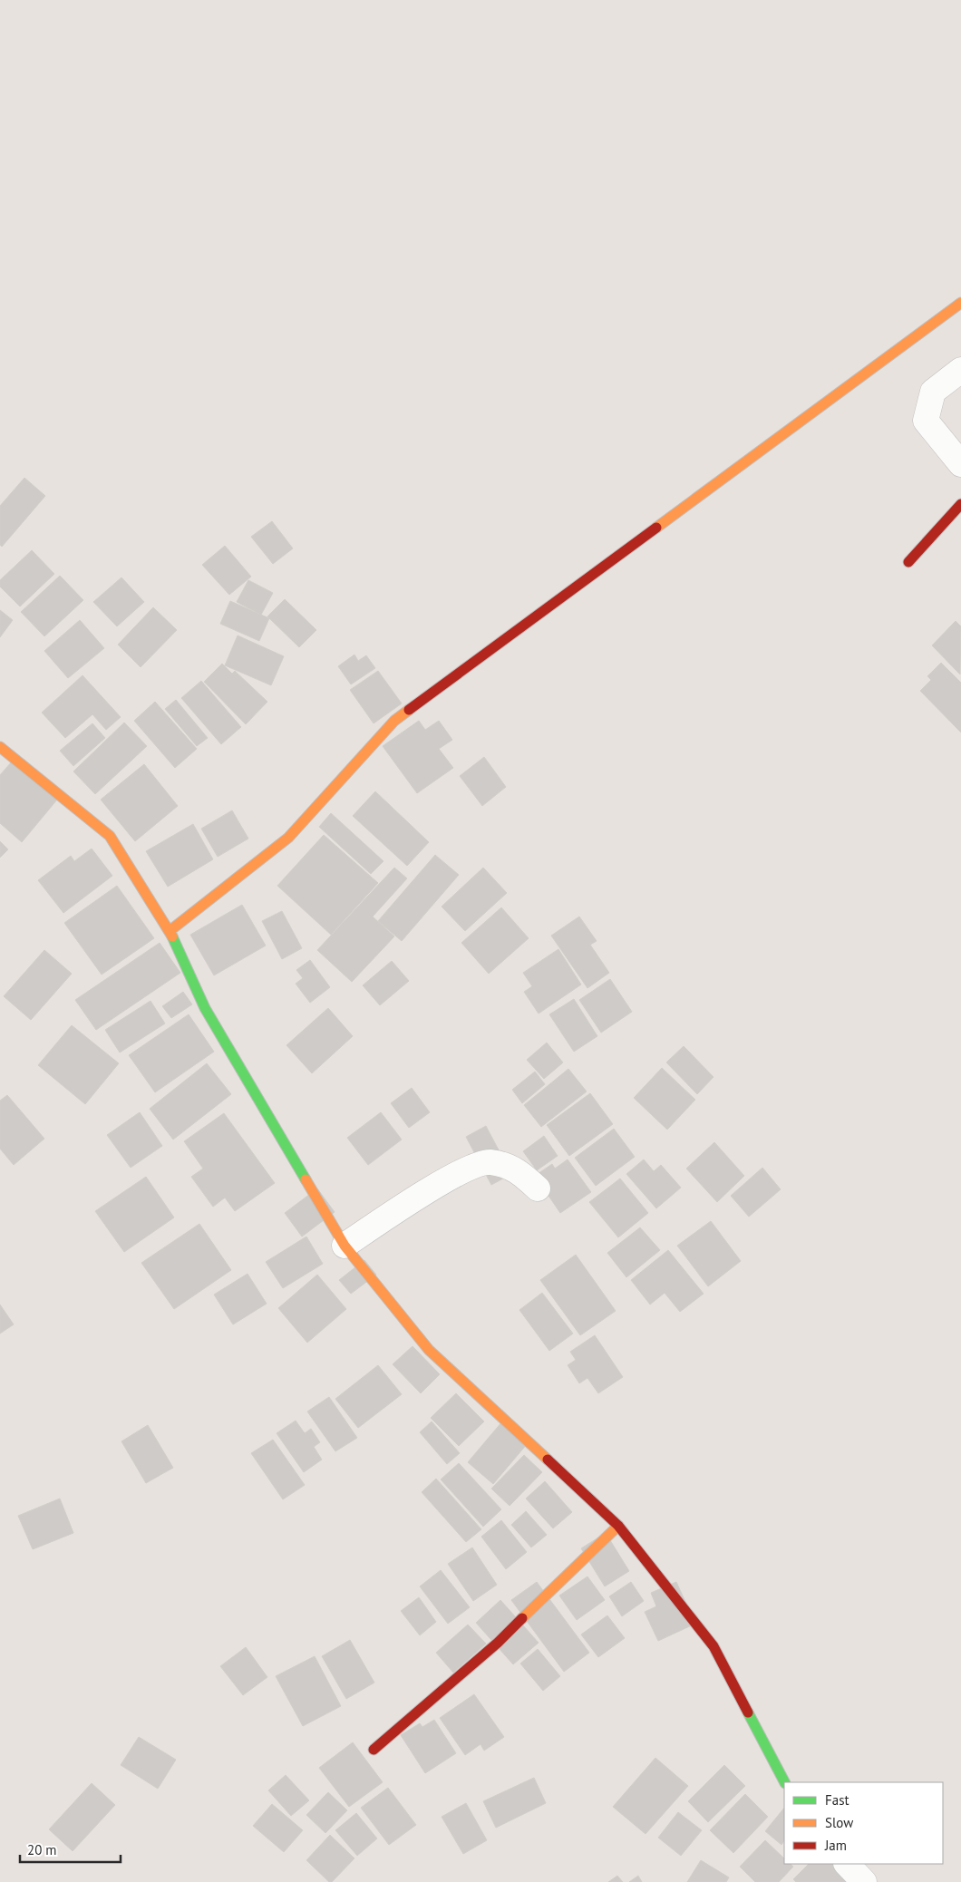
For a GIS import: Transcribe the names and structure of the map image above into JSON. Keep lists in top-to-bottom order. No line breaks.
{"legend":["Fast","Slow","Jam"],"scale_bar":"20 m"}
